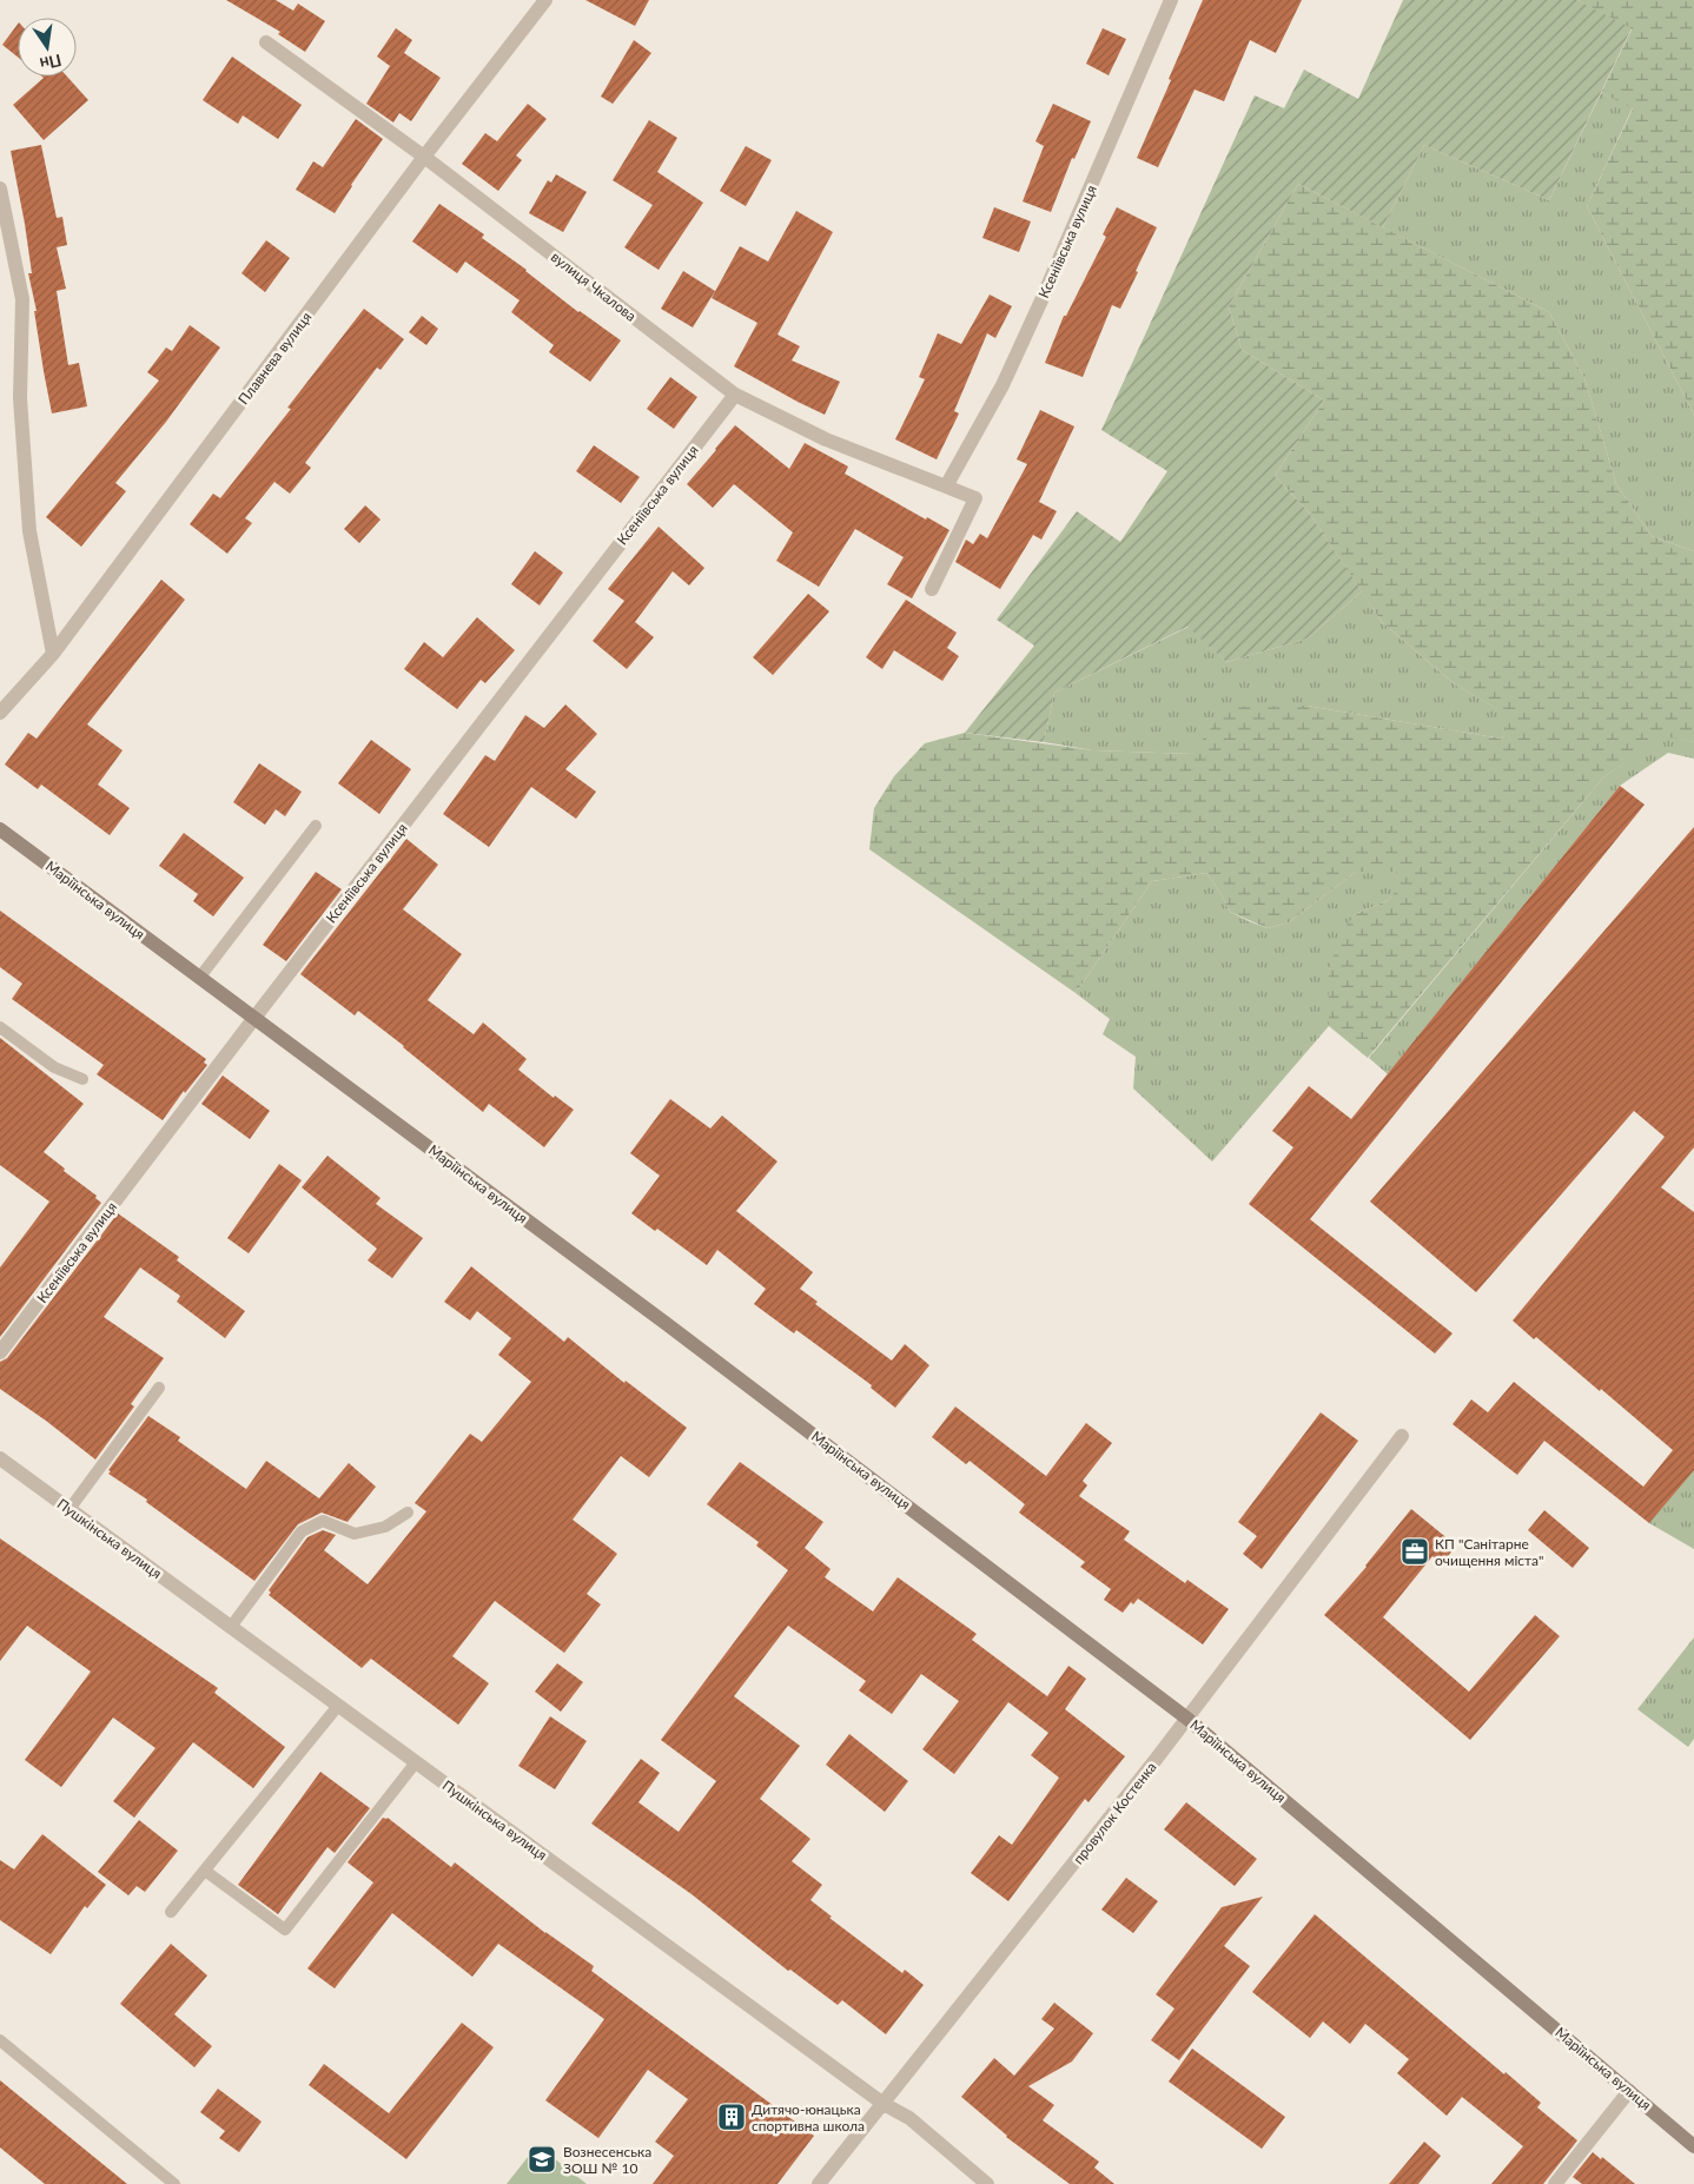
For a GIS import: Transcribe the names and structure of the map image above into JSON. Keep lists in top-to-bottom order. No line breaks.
{"streets":{"main road":["Маріїнська вулиця"],"street":["Ксеніївська вулиця","вулиця Чкалова","Плавнева вулиця","Пушкінська вулиця","провулок Костенка"]},"crossings":[["Ксеніївська вулиця","вулиця Чкалова"],["Ксеніївська вулиця","Маріїнська вулиця"],["вулиця Чкалова","Плавнева вулиця"],["Маріїнська вулиця","провулок Костенка"],["Пушкінська вулиця","провулок Костенка"]],"places":{"office":["КП \"Санітарне очищення міста\""],"building":["Дитячо-юнацька спортивна школа"],"school or university":["Вознесенська ЗОШ № 10"]},"north":"bottom"}
